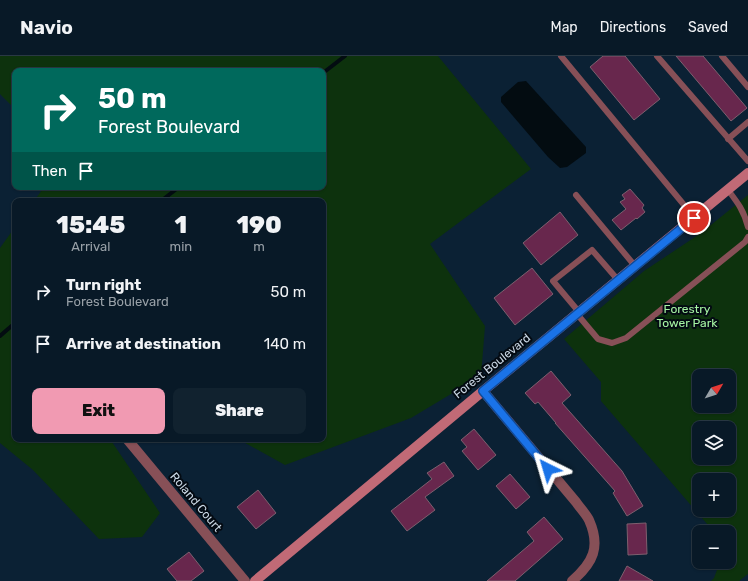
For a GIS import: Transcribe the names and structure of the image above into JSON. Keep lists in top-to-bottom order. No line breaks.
{"streets":{"street":["Forest Boulevard","Roland Court"]},"parks":["Forestry Tower Park"],"north":"top right","page":{"header":"Navio","nav":["Map","Directions","Saved"],"turn":["50 m","Forest Boulevard"],"then":"Then","eta":["15:45","Arrival","1","min","190","m"],"list":[{"name":"Turn right","note":"Forest Boulevard","value":"50 m"},{"name":"Arrive at destination","value":"140 m"}],"map_buttons":["+","−"],"buttons":["Exit","Share"]}}
